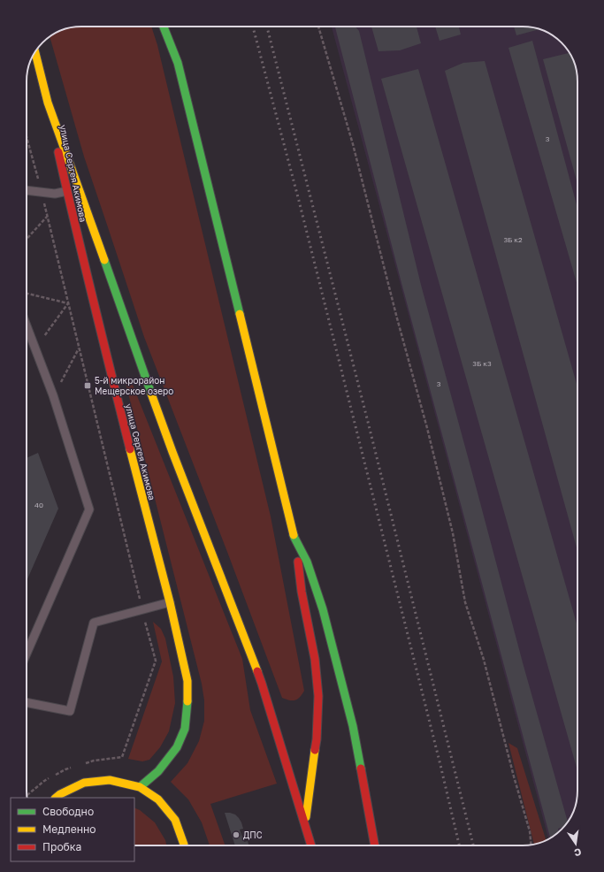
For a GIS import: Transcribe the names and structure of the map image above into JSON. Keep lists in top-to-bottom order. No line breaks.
{"streets":{"main road":["улица Сергея Акимова"]},"places":{"transit":["5-й микрорайон Мещерское озеро"],"other":["ДПС"]},"house_numbers":["3","3Б к2","3Б к3","3","40"],"legend":["Свободно","Медленно","Пробка"],"north":"bottom"}
